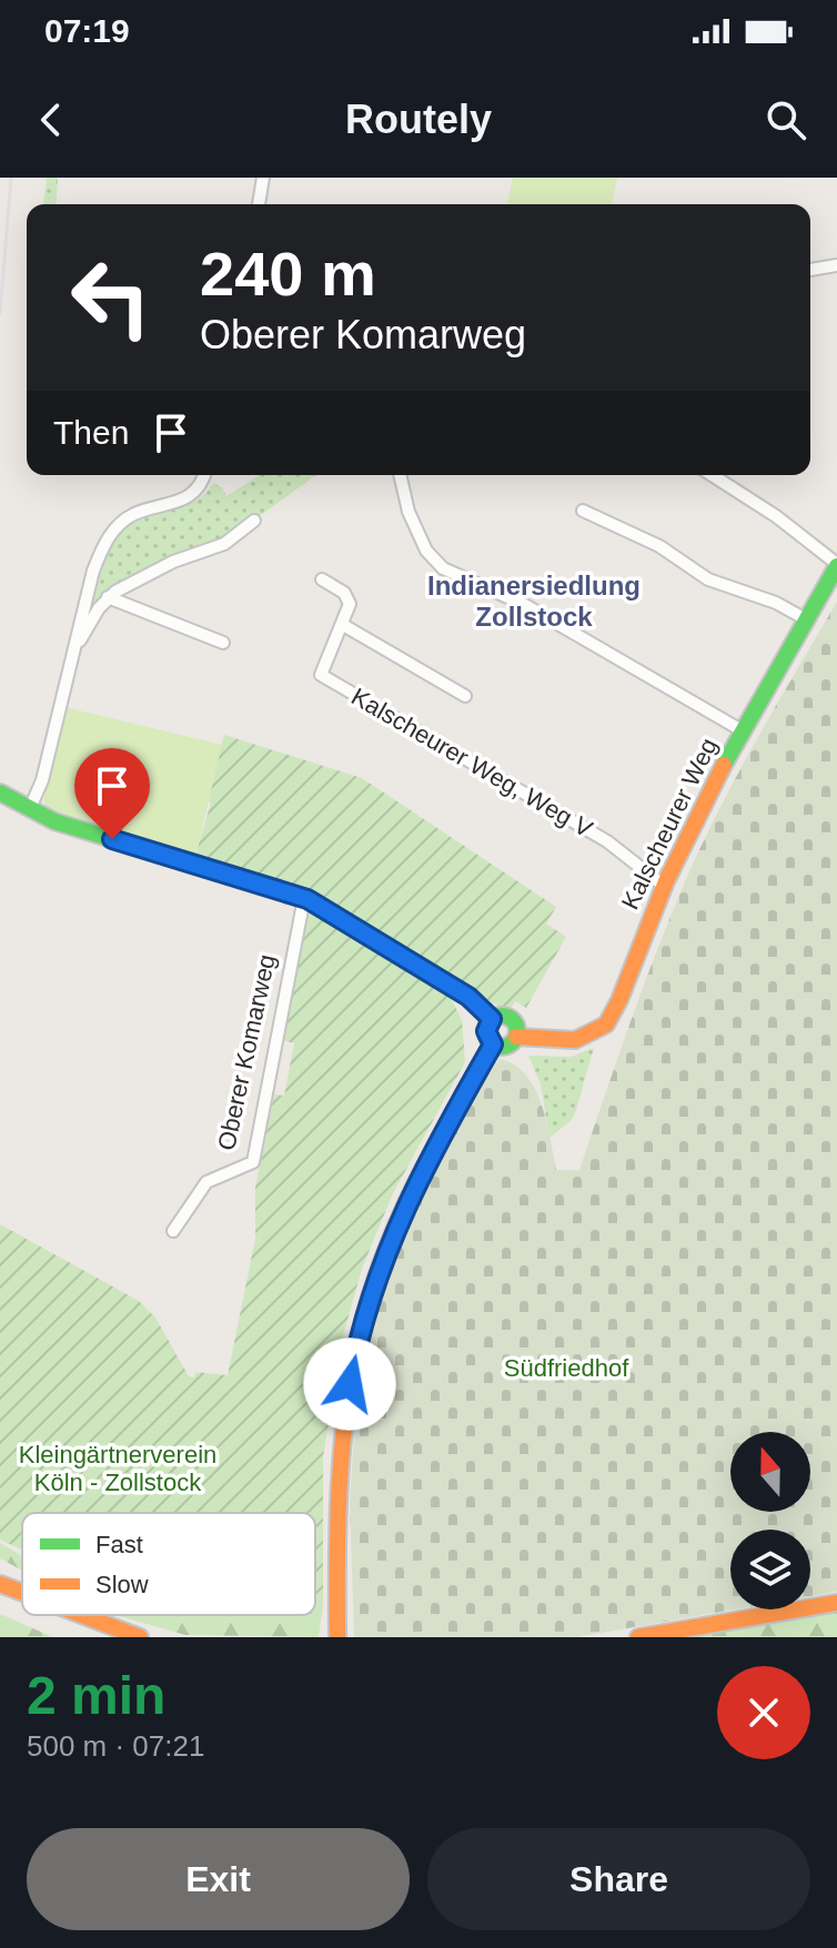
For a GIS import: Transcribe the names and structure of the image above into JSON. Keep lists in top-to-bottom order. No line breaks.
{"streets":{"street":["Kalscheurer Weg, Weg V","Kalscheurer Weg","Oberer Komarweg"]},"crossings":[["Kalscheurer Weg, Weg V","Kalscheurer Weg"]],"districts":["Indianersiedlung Zollstock"],"parks":["Südfriedhof","Kleingärtnerverein Köln - Zollstock"],"legend":["Fast","Slow"],"north":"top","page":{"status":"07:19","header":"Routely","turn":["240 m","Oberer Komarweg"],"then":"Then","heading":["2 min","500 m · 07:21"],"buttons":["Exit","Share"]}}
